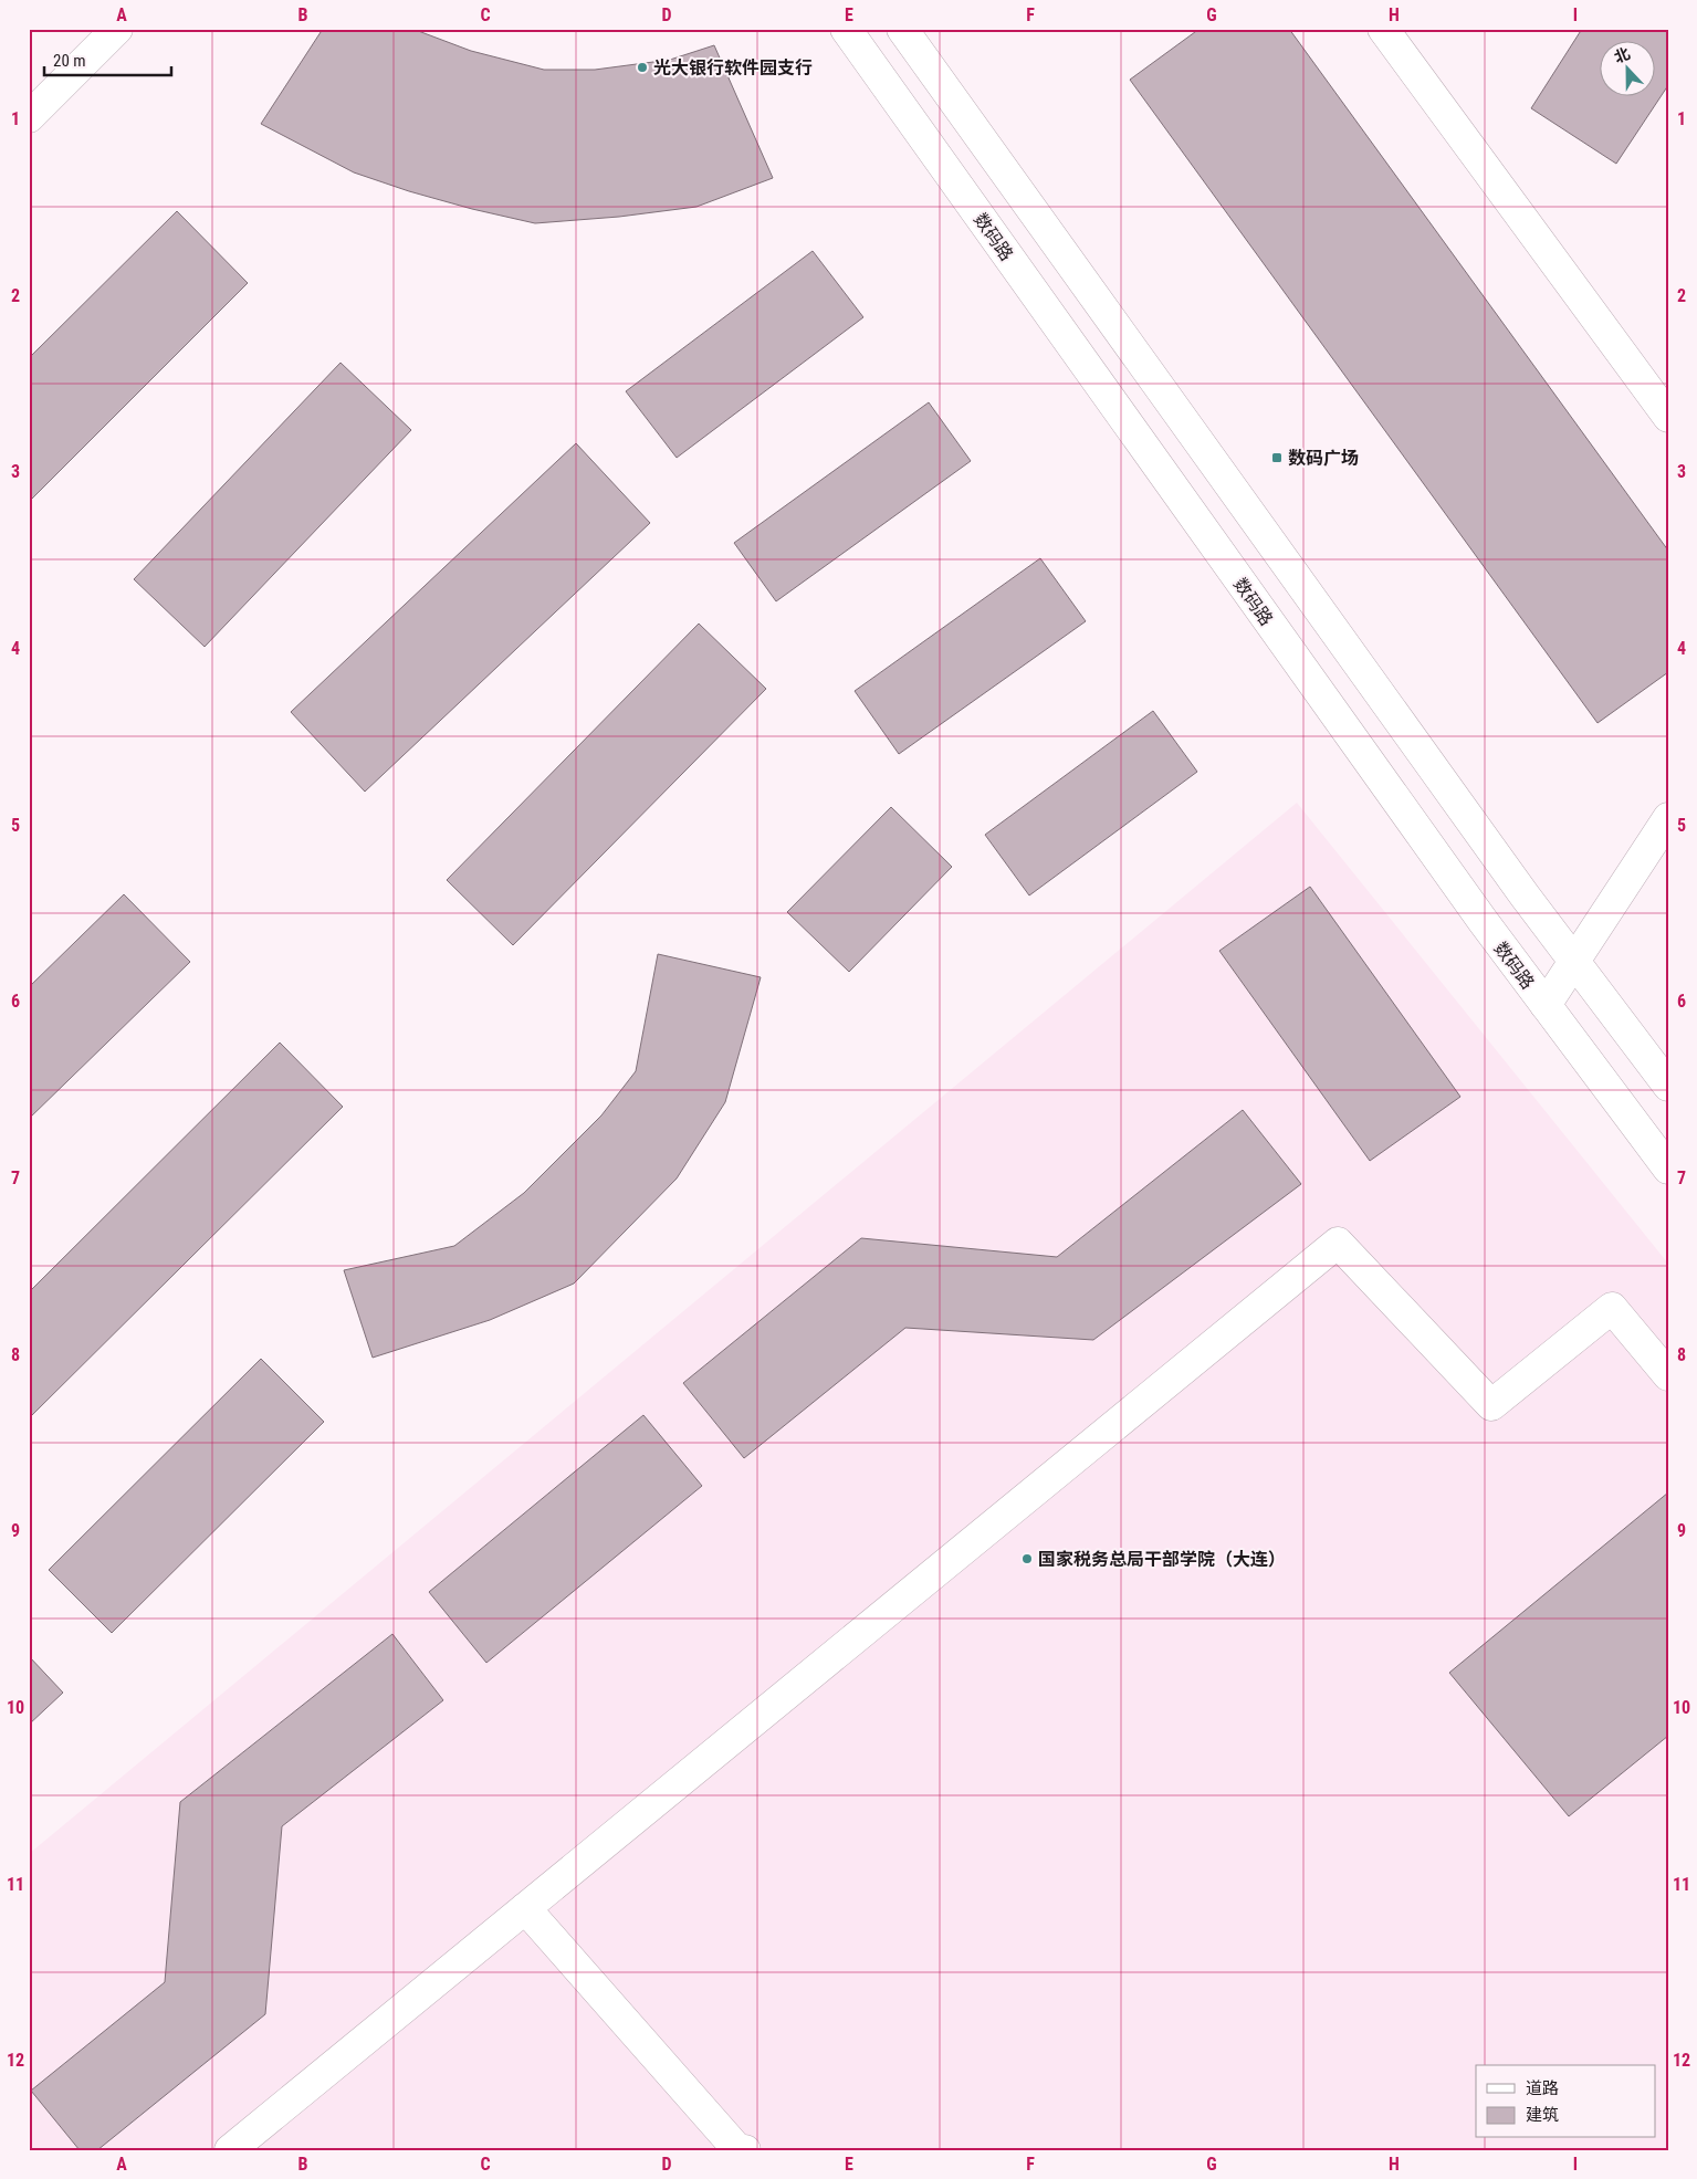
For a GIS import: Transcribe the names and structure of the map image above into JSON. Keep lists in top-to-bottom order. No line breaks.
{"streets":{"street":["数码路"]},"places":{"other":["光大银行软件园支行","国家税务总局干部学院（大连）"],"transit":["数码广场"]},"legend":["道路","建筑"],"scale_bar":"20 m","north":"top","grid":{"columns":["A","B","C","D","E","F","G","H","I"],"rows":["1","2","3","4","5","6","7","8","9","10","11","12"]}}
